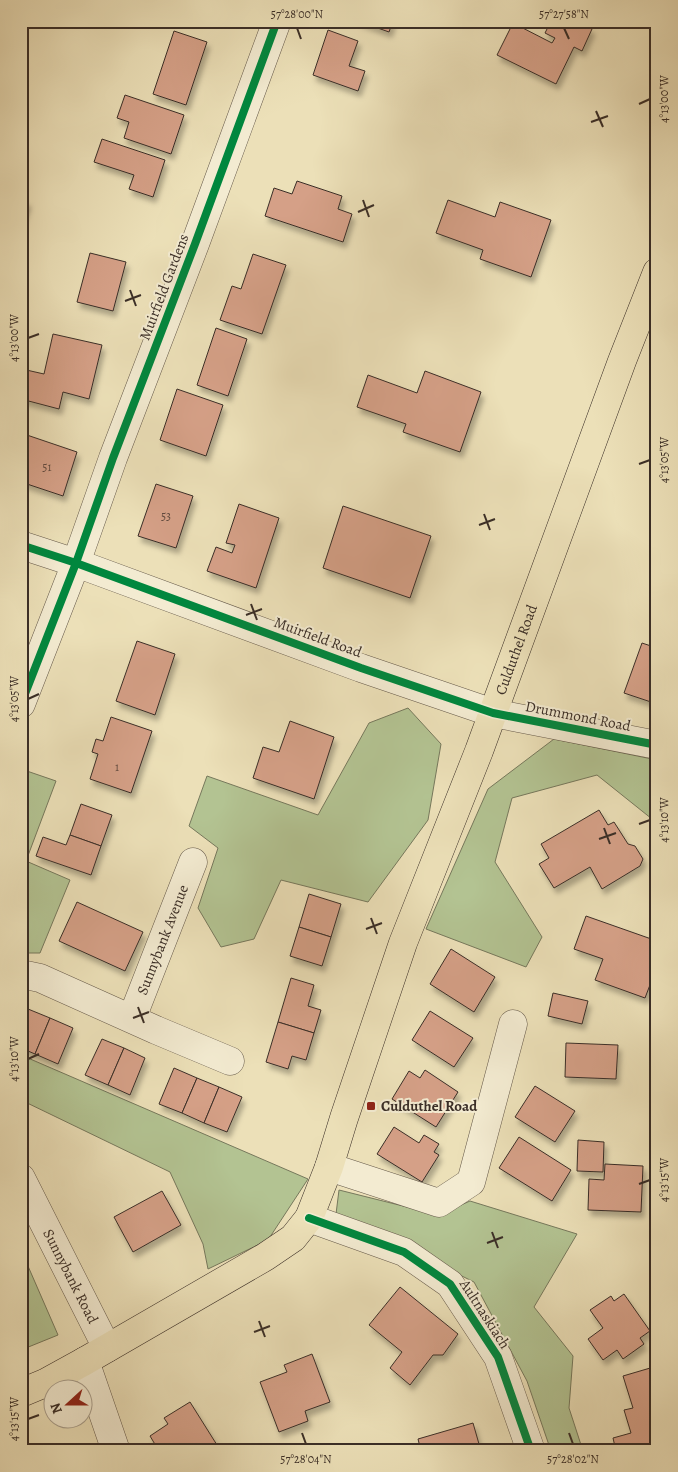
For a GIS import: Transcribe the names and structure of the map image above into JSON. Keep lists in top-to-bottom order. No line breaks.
{"streets":{"main road":["Culduthel Road"],"street":["Muirfield Gardens","Muirfield Road","Drummond Road","Sunnybank Avenue","Sunnybank Road","Aultnaskiach"]},"crossings":[["Muirfield Gardens","Muirfield Road"],["Muirfield Road","Culduthel Road"],["Muirfield Road","Drummond Road"],["Culduthel Road","Drummond Road"],["Culduthel Road","Sunnybank Road"],["Culduthel Road","Aultnaskiach"]],"places":{"transit":["Culduthel Road"]},"house_numbers":["51","53","1"],"north":"left","coordinates":["57°28'00\"N","57°27'58\"N","4°13'00\"W","4°13'05\"W","4°13'10\"W","4°13'15\"W","57°28'04\"N","57°28'02\"N"]}
